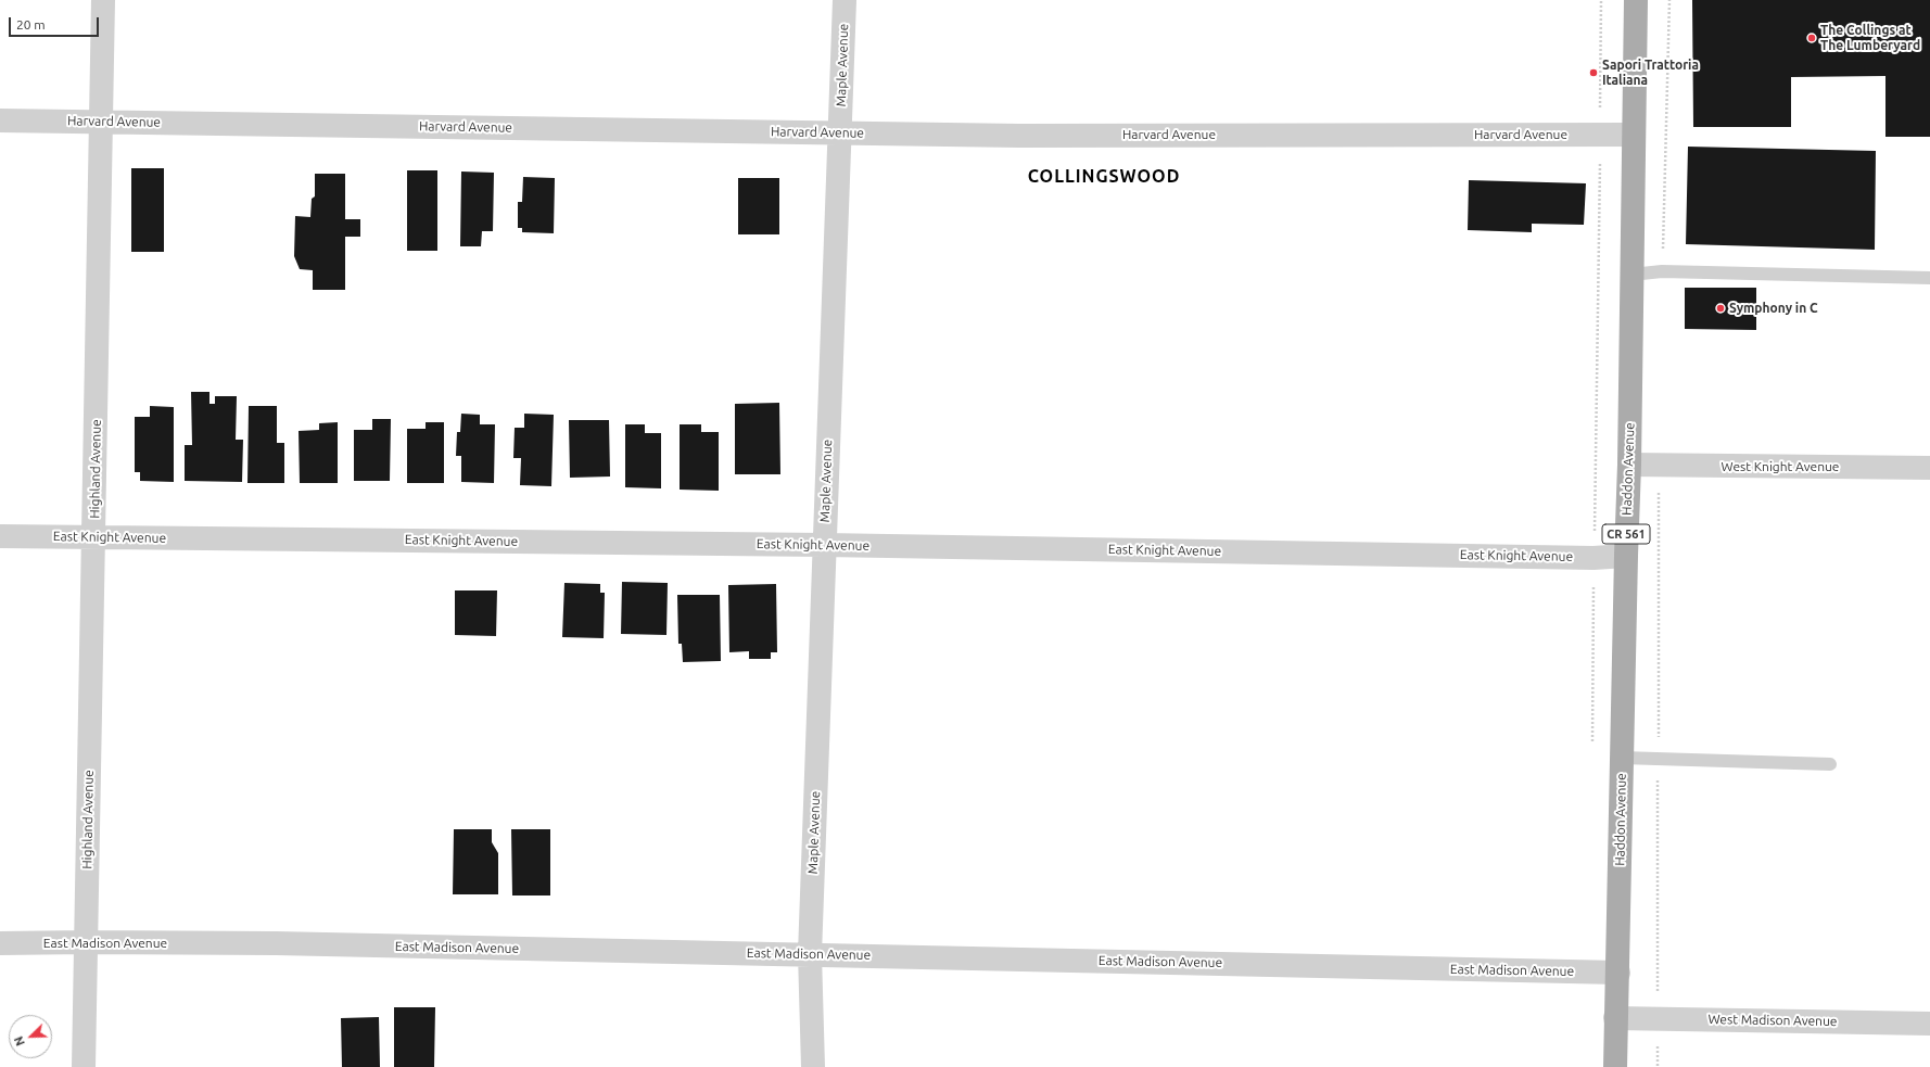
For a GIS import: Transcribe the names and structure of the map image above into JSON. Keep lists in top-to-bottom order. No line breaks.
{"streets":{"main road":["Haddon Avenue","CR 561"],"street":["Maple Avenue","Harvard Avenue","West Knight Avenue","Highland Avenue","East Knight Avenue","East Madison Avenue","West Madison Avenue"]},"crossings":[["Maple Avenue","Harvard Avenue"],["Maple Avenue","East Knight Avenue"],["Maple Avenue","East Madison Avenue"],["Harvard Avenue","Highland Avenue"],["Harvard Avenue","Haddon Avenue"],["West Knight Avenue","Haddon Avenue"],["Highland Avenue","East Knight Avenue"],["Highland Avenue","East Madison Avenue"],["Haddon Avenue","East Knight Avenue"],["Haddon Avenue","East Madison Avenue"],["Haddon Avenue","West Madison Avenue"]],"districts":["COLLINGSWOOD"],"places":["The Collings at The Lumberyard","Sapori Trattoria Italiana","Symphony in C"],"scale_bar":"20 m","north":"bottom left"}
